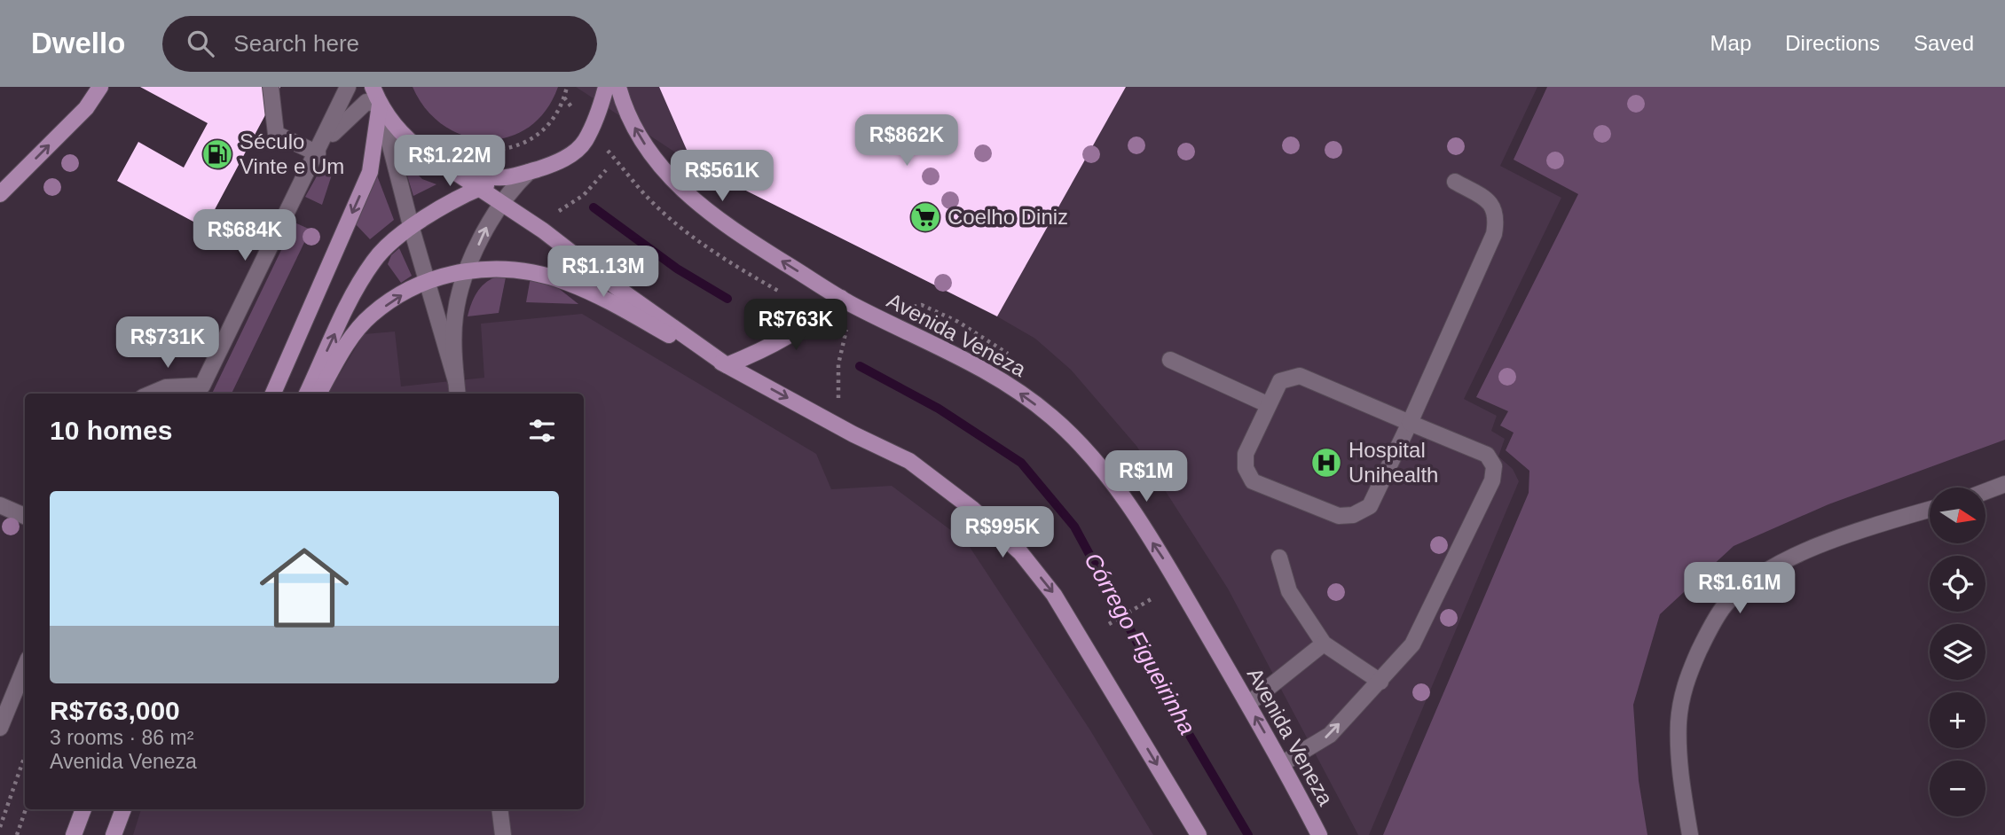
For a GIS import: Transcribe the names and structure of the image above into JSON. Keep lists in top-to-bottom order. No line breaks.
{"streets":{"main road":["Avenida Veneza"]},"water":["Córrego Figueirinha"],"places":{"fuel station":["Século Vinte e Um"],"supermarket":["Coelho Diniz"],"hospital":["Hospital Unihealth"]},"north":"right","page":{"header":"Dwello","search":"Search here","nav":["Map","Directions","Saved"],"price":["R$862K","R$1.22M","R$561K","R$684K","R$1.13M","R$763K","R$731K","R$1M","R$995K","R$1.61M"],"heading":"10 homes","list":[{"name":"R$763,000","note":"3 rooms · 86 m² · Avenida Veneza"}],"map_buttons":["+","−"]}}
